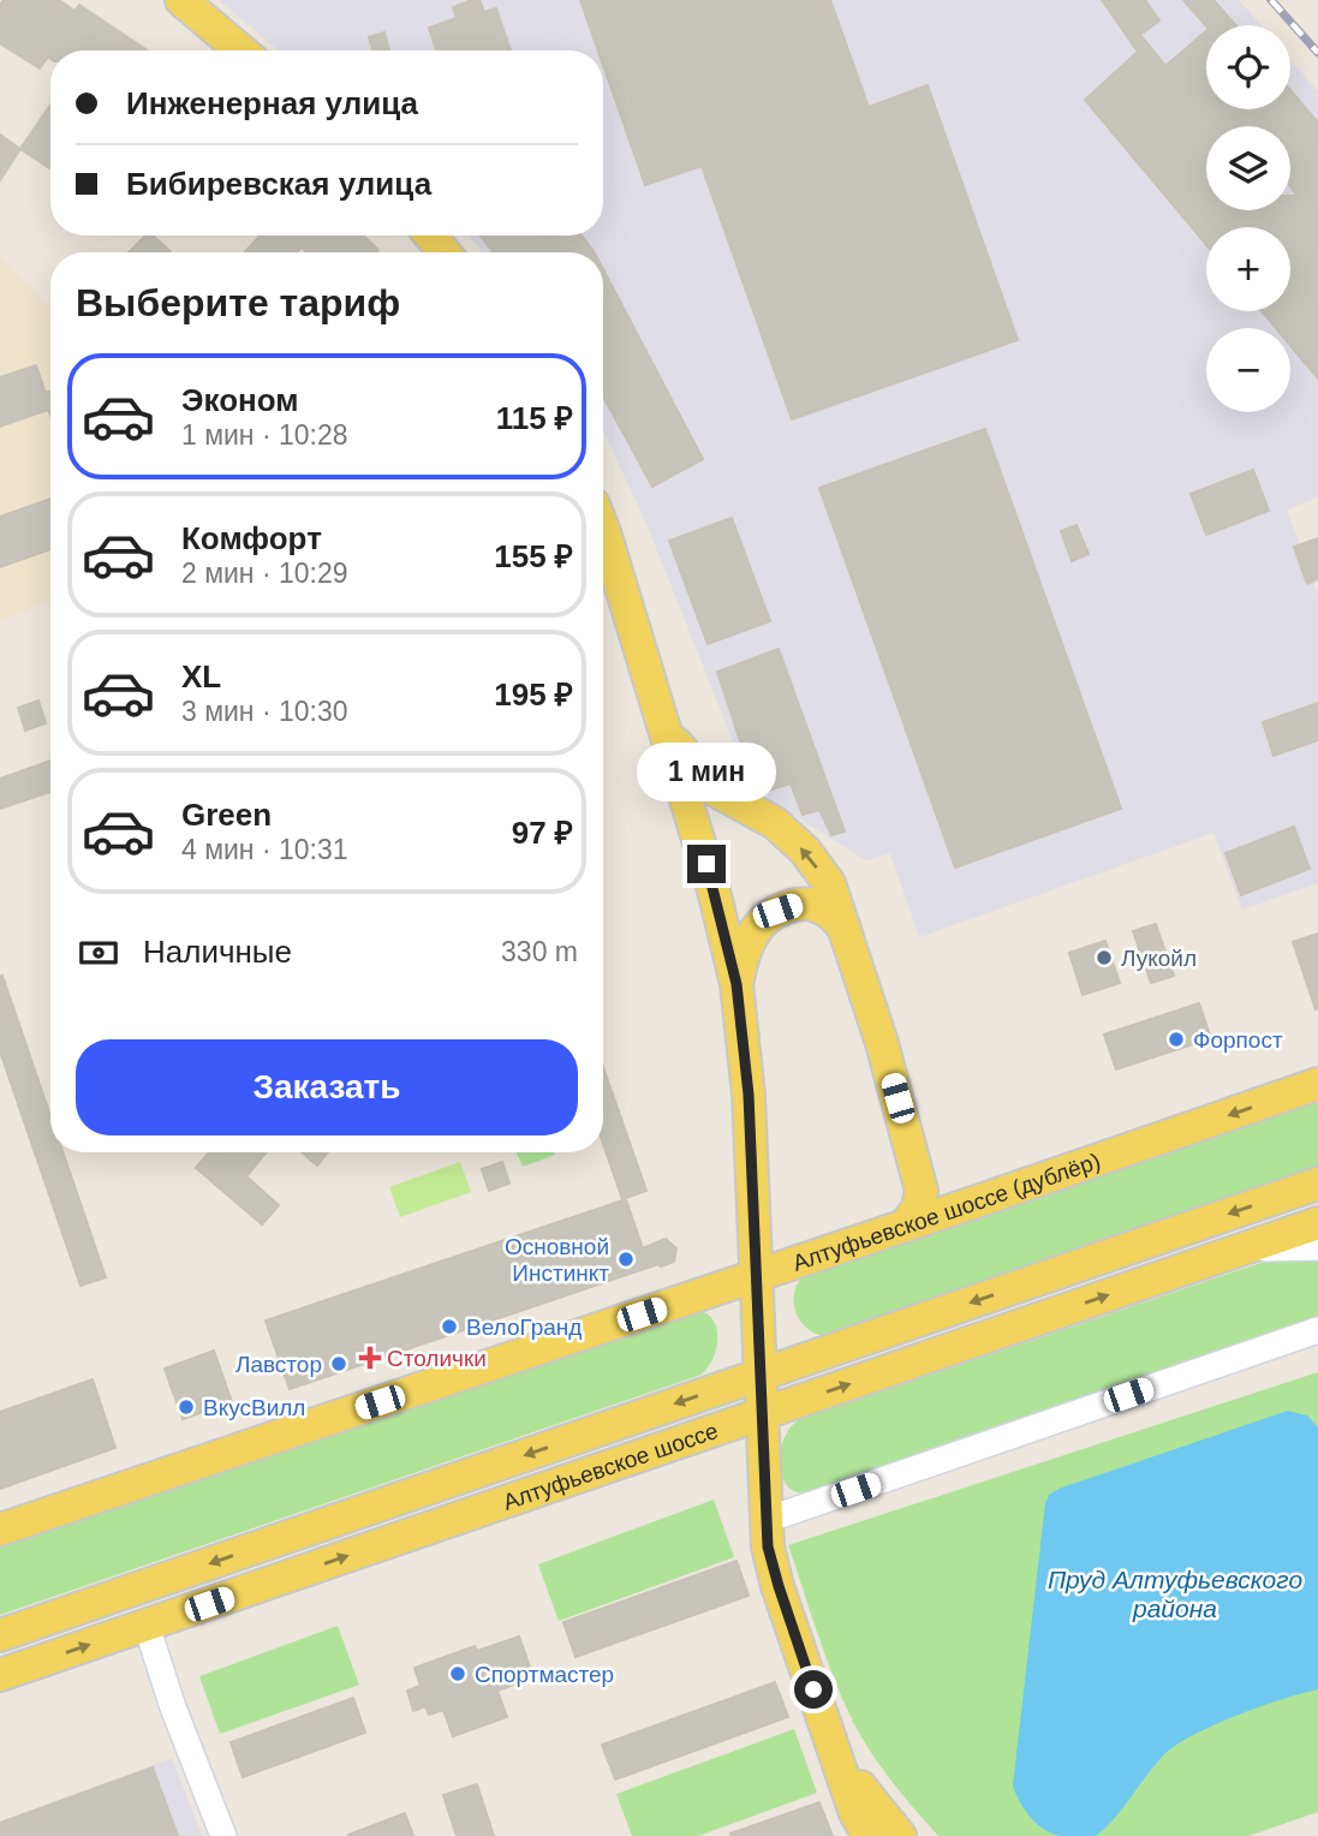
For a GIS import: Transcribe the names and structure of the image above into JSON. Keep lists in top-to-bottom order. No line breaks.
{"streets":{"main road":["Алтуфьевское шоссе (дублёр)","Алтуфьевское шоссе"]},"water":["Пруд Алтуфьевского района"],"places":{"other":["Лукойл","Форпост","Основной Инстинкт","ВелоГранд","Лавстор","ВкусВилл","Спортмастер"],"health":["Столички"]},"page":{"map_buttons":["+","−"],"banner":["Инженерная улица","Бибиревская улица"],"heading":"Выберите тариф","list":[{"name":"Эконом","note":"1 мин · 10:28","value":"115 ₽"},{"name":"Комфорт","note":"2 мин · 10:29","value":"155 ₽"},{"name":"XL","note":"3 мин · 10:30","value":"195 ₽"},{"name":"Green","note":"4 мин · 10:31","value":"97 ₽"}],"bubble":"1 мин","pay":["Наличные","330 m"],"buttons":"Заказать"}}
